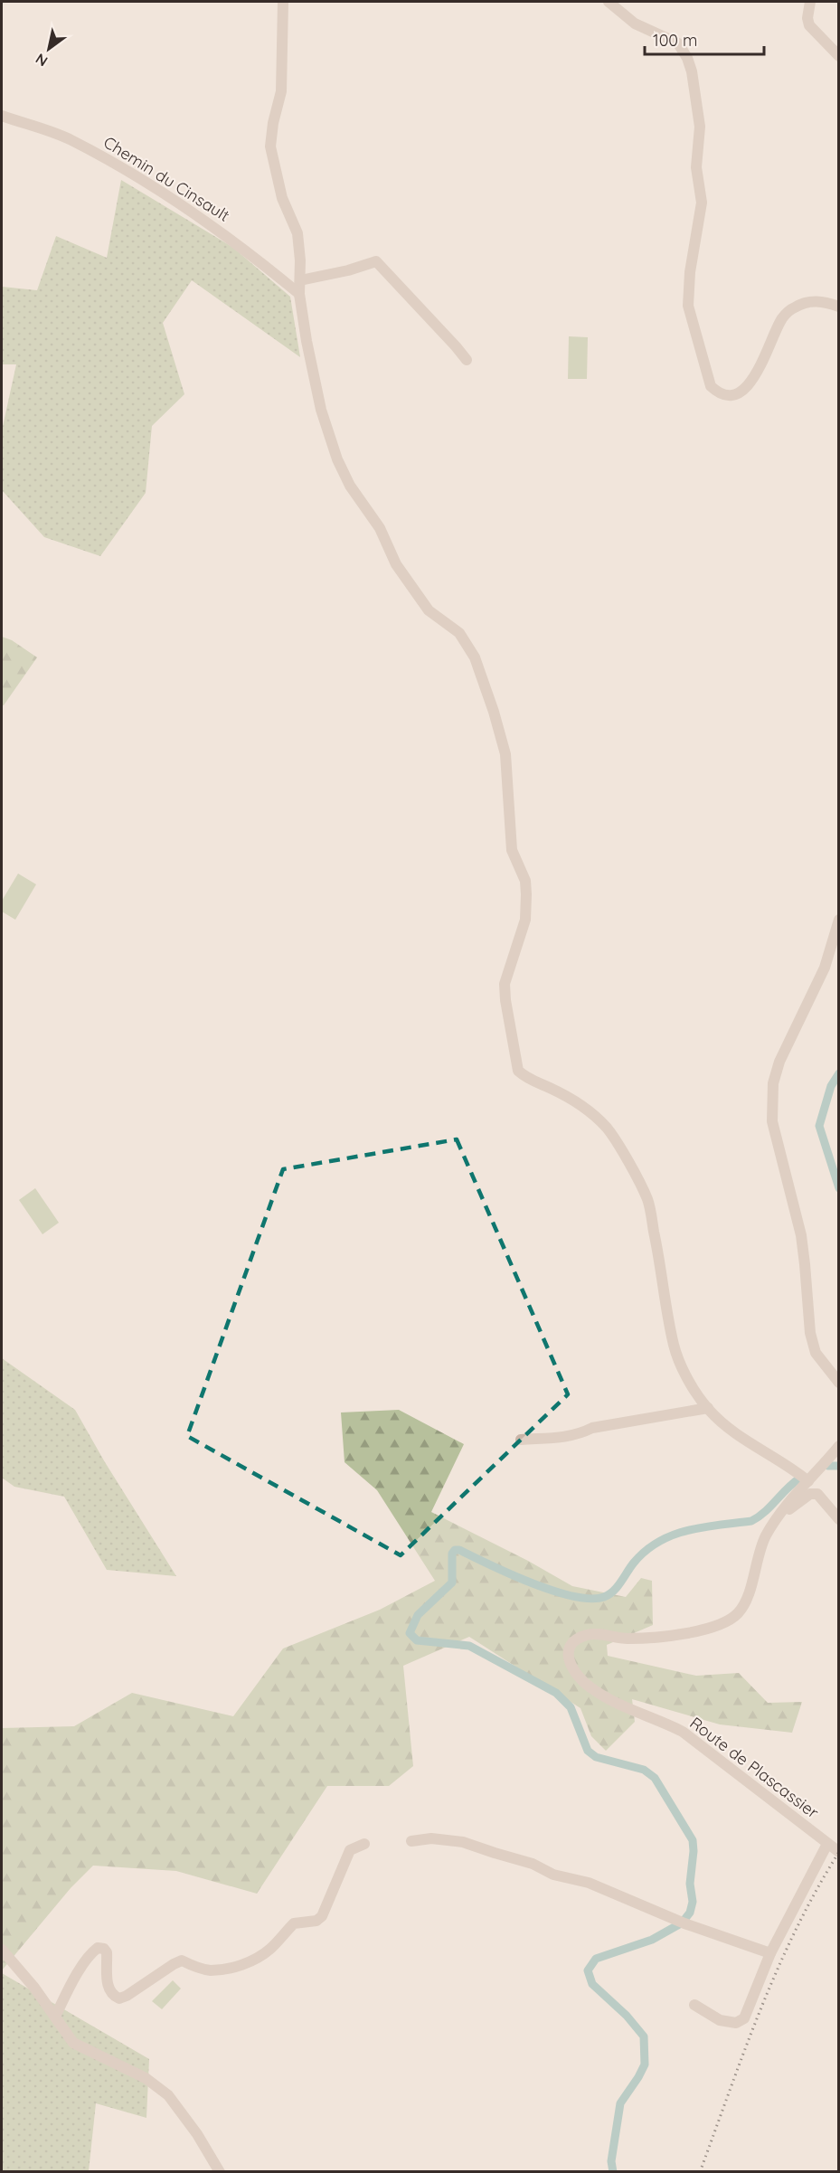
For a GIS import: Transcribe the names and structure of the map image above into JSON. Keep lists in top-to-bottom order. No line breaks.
{"streets":{"street":["Chemin du Cinsault","Route de Plascassier"]},"scale_bar":"100 m","north":"bottom left"}
